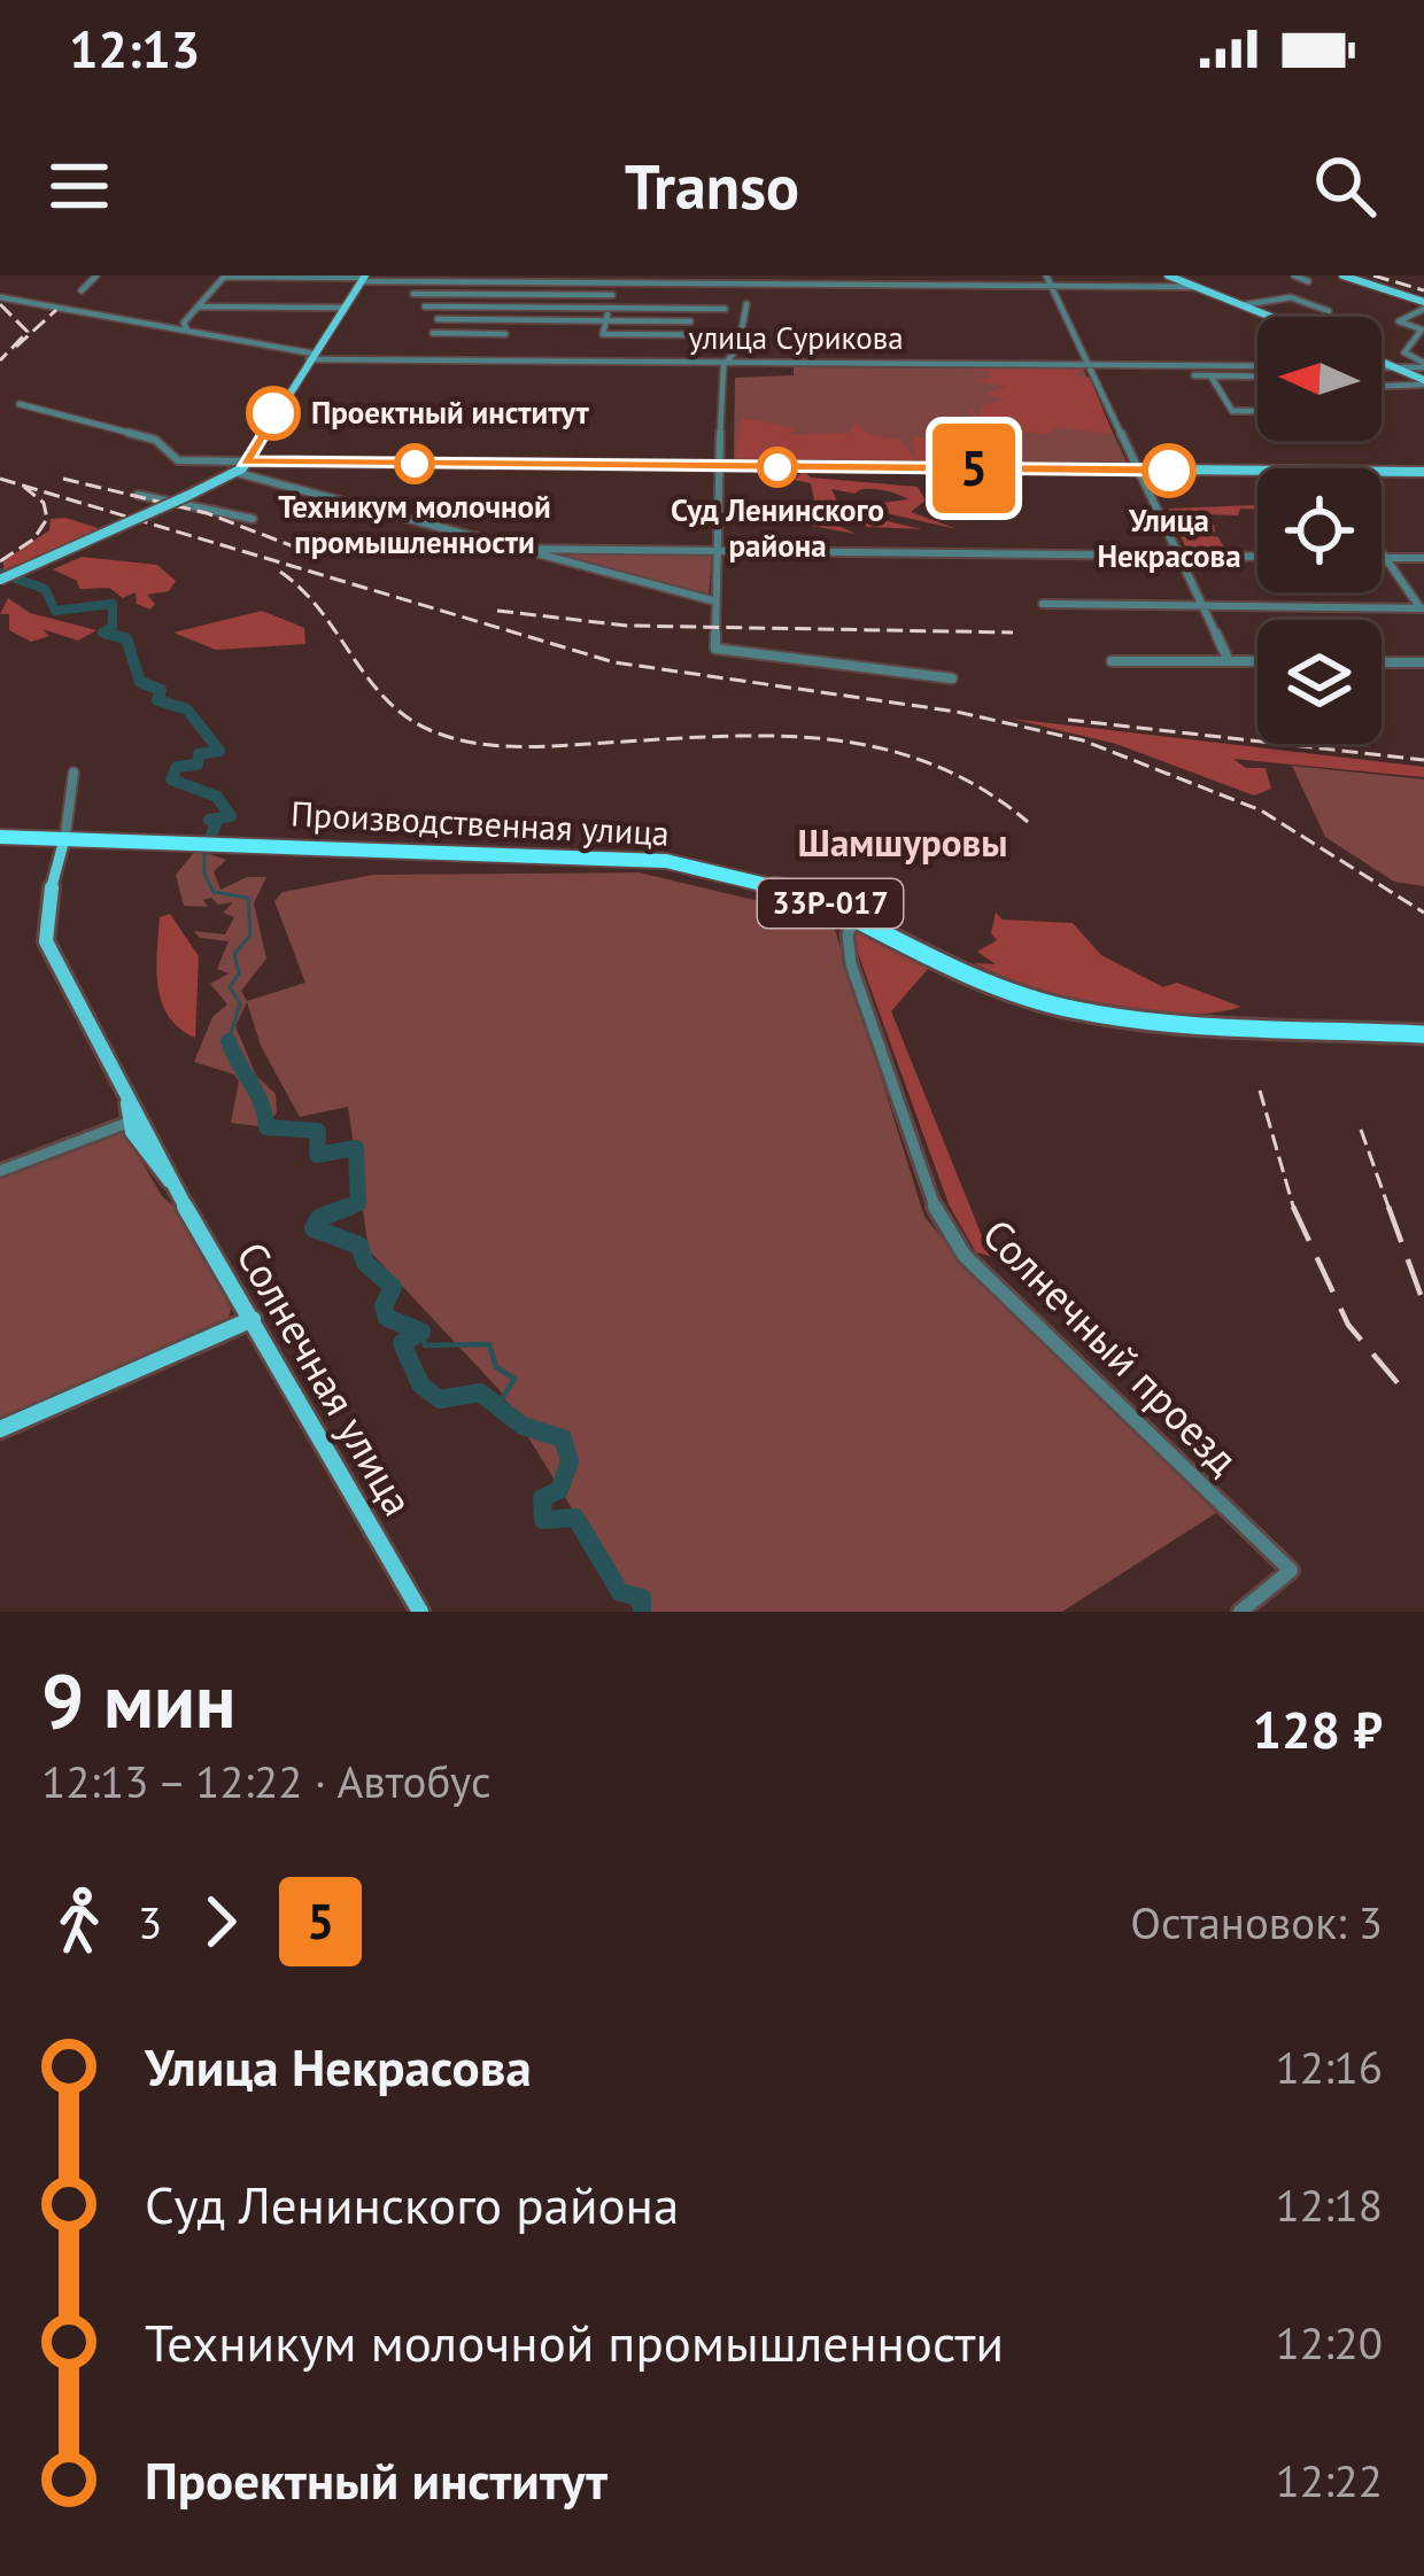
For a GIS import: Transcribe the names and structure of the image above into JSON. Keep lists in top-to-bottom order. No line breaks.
{"streets":{"highway":["Производственная улица","33Р-017"],"main road":["Солнечная улица"],"street":["улица Сурикова","Солнечный проезд"]},"crossings":[["Производственная улица","Солнечный проезд"]],"districts":["Шамшуровы"],"places":["Проектный институт","Техникум молочной промышленности","Суд Ленинского района","Улица Некрасова"],"lines":["bus line 5"],"north":"left","page":{"status":"12:13","header":"Transo","on_map":"5","heading":["9 мин","12:13 – 12:22 · Автобус","128 ₽"],"legs":["3","5","Остановок: 3"],"list":[{"name":"Улица Некрасова","value":"12:16"},{"name":"Суд Ленинского района","value":"12:18"},{"name":"Техникум молочной промышленности","value":"12:20"},{"name":"Проектный институт","value":"12:22"}]}}
